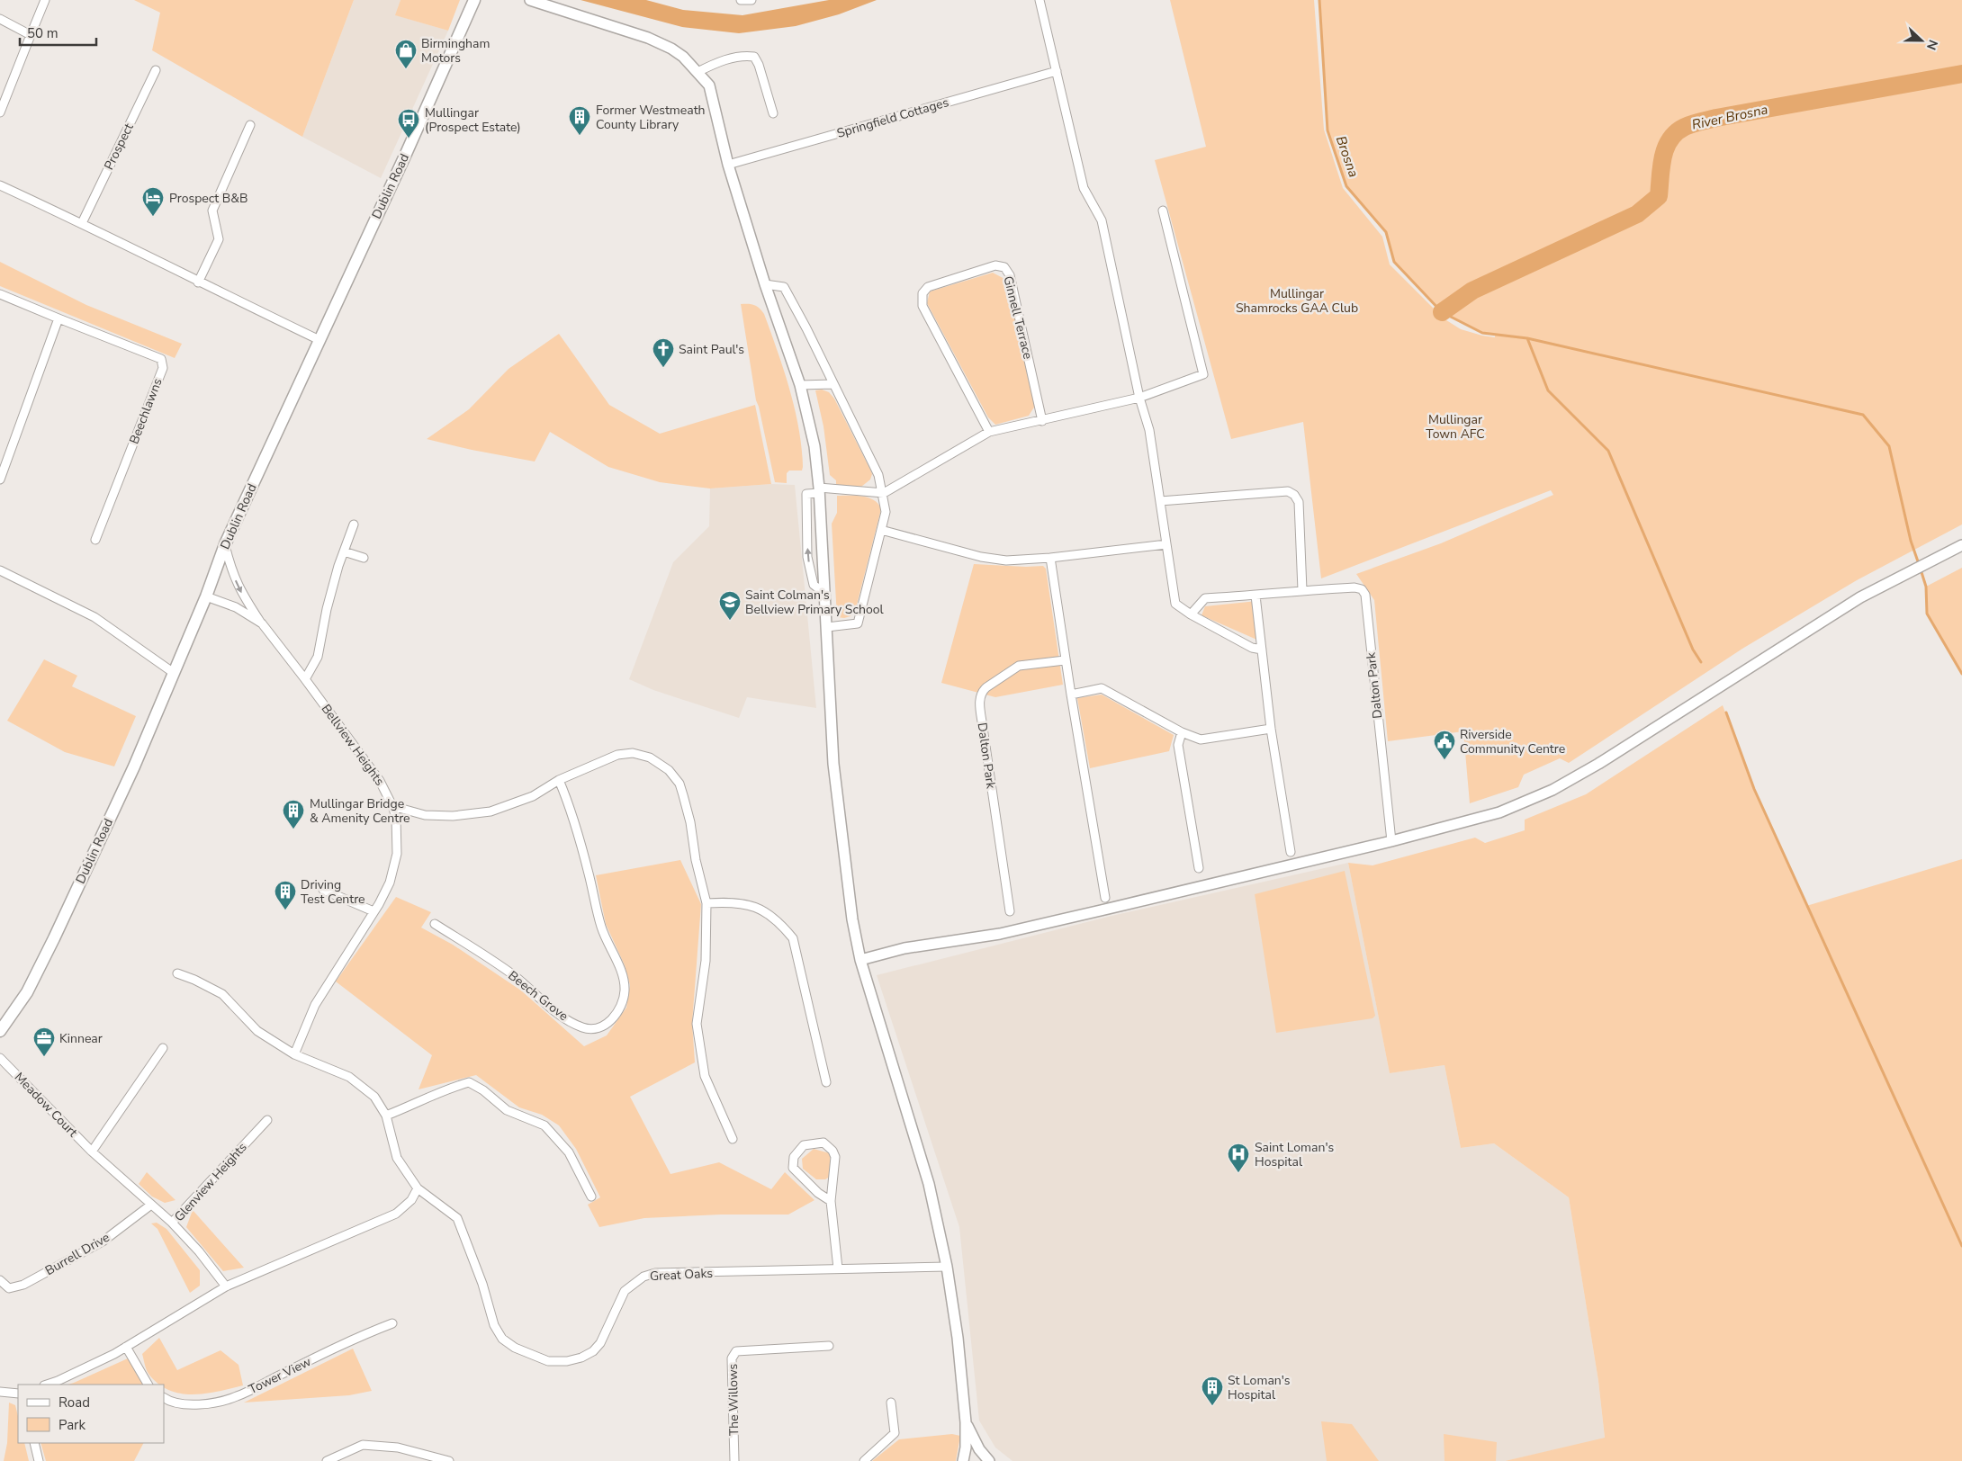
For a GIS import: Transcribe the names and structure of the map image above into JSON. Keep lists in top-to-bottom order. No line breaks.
{"streets":{"main road":["Dublin Road"],"street":["Springfield Cottages","Prospect","Ginnell Terrace","Beechlawns","Dalton Park","Bellview Heights","Beech Grove","Meadow Court","Glenview Heights","Burrell Drive","Great Oaks","Tower View","The Willows"]},"crossings":[["Dublin Road","Bellview Heights"],["Meadow Court","Glenview Heights"],["Meadow Court","Burrell Drive"]],"water":["River Brosna","Brosna"],"parks":["Mullingar Shamrocks GAA Club","Mullingar Town AFC"],"places":{"shop":["Birmingham Motors"],"building":["Former Westmeath County Library","Mullingar Bridge & Amenity Centre","Driving Test Centre","St Loman's Hospital"],"bus stop":["Mullingar (Prospect Estate)"],"hotel":["Prospect B&B"],"church":["Saint Paul's"],"school or university":["Saint Colman's Bellview Primary School"],"public building":["Riverside Community Centre"],"office":["Kinnear"],"hospital":["Saint Loman's Hospital"]},"legend":["Road","Park"],"scale_bar":"50 m","north":"right"}
